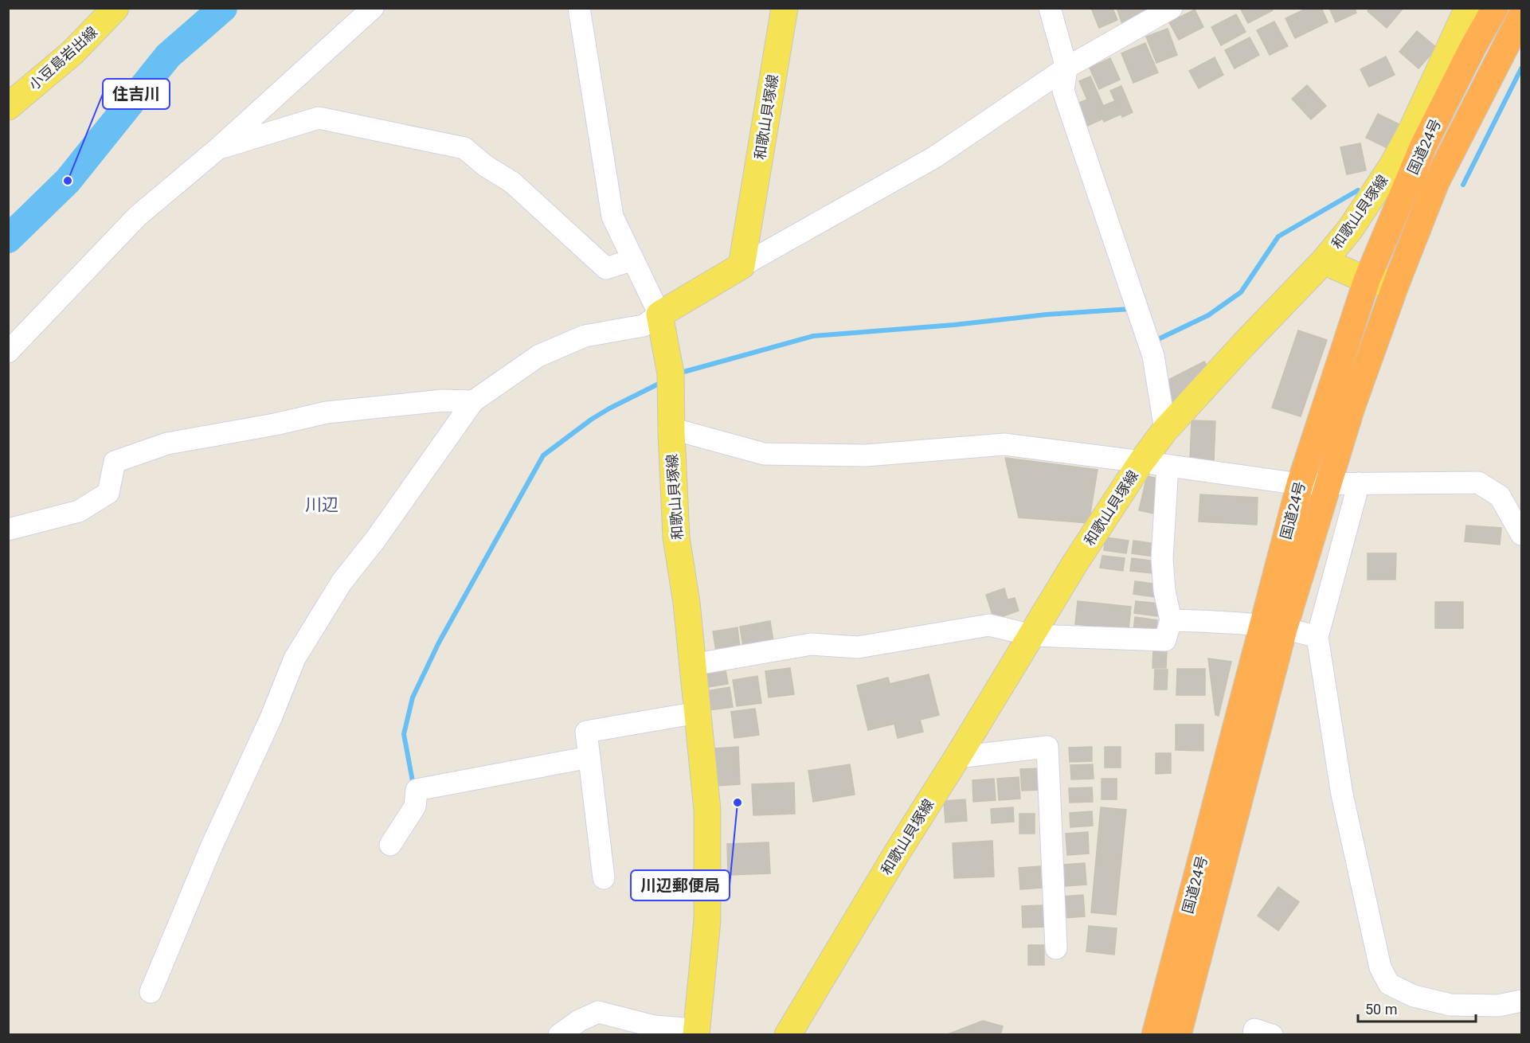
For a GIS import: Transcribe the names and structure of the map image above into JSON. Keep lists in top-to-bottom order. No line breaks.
{"streets":{"highway":["国道24号"],"main road":["小豆島岩出線","和歌山貝塚線"]},"districts":["川辺"],"places":["住吉川","川辺郵便局"],"scale_bar":"50 m"}
